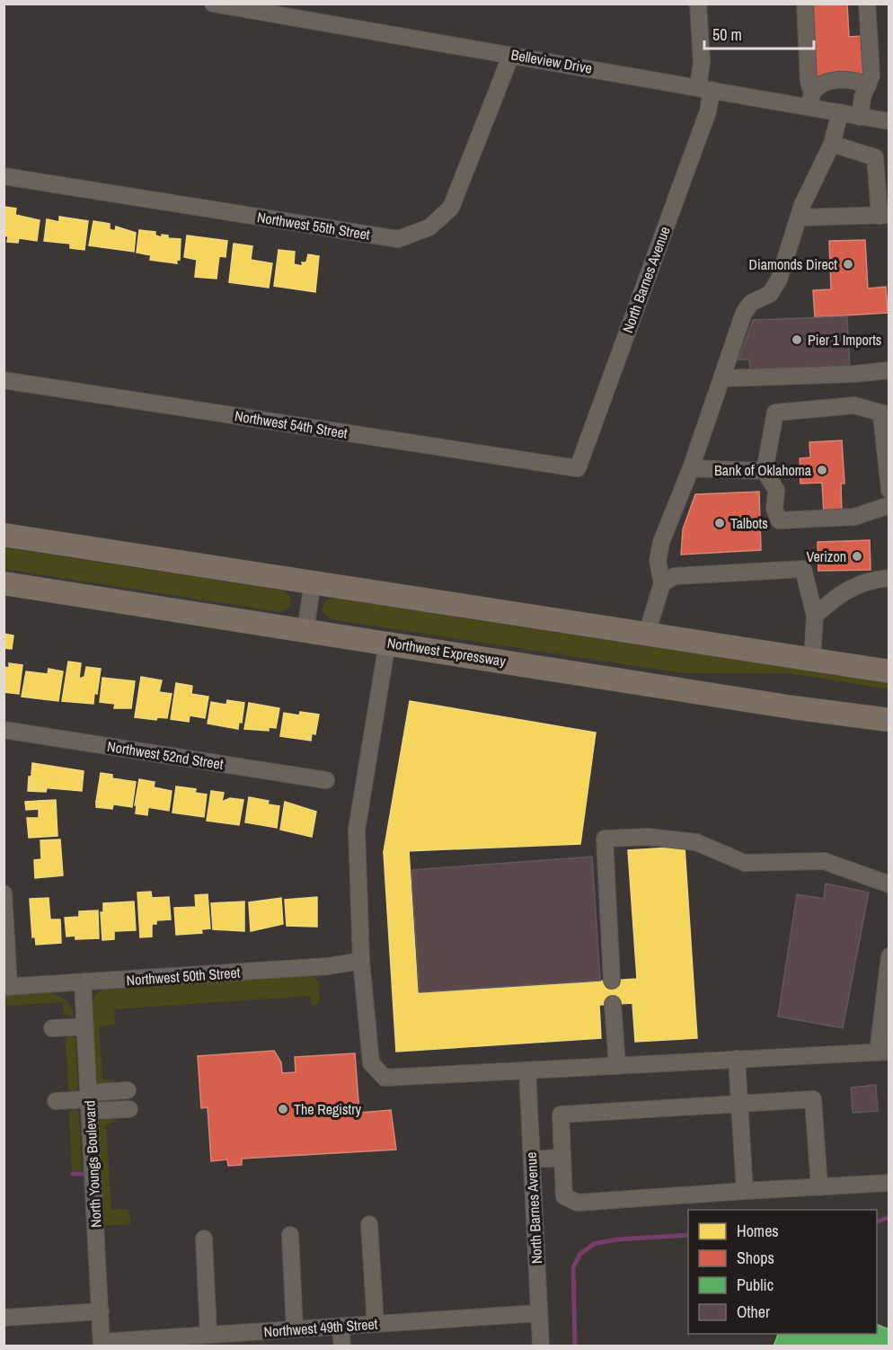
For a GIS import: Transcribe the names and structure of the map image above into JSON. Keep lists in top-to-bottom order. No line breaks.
{"streets":{"highway":["Northwest Expressway"],"street":["Belleview Drive","Northwest 55th Street","North Barnes Avenue","Northwest 54th Street","Northwest 52nd Street","Northwest 50th Street","North Youngs Boulevard","Northwest 49th Street"]},"crossings":[["Belleview Drive","Northwest 55th Street"],["Belleview Drive","North Barnes Avenue"],["North Barnes Avenue","Northwest 54th Street"],["North Barnes Avenue","Northwest 49th Street"],["Northwest 50th Street","North Youngs Boulevard"],["North Youngs Boulevard","Northwest 49th Street"]],"places":["Diamonds Direct","Pier 1 Imports","Bank of Oklahoma","Talbots","Verizon","The Registry"],"legend":["Homes","Shops","Public","Other"],"scale_bar":"50 m"}
